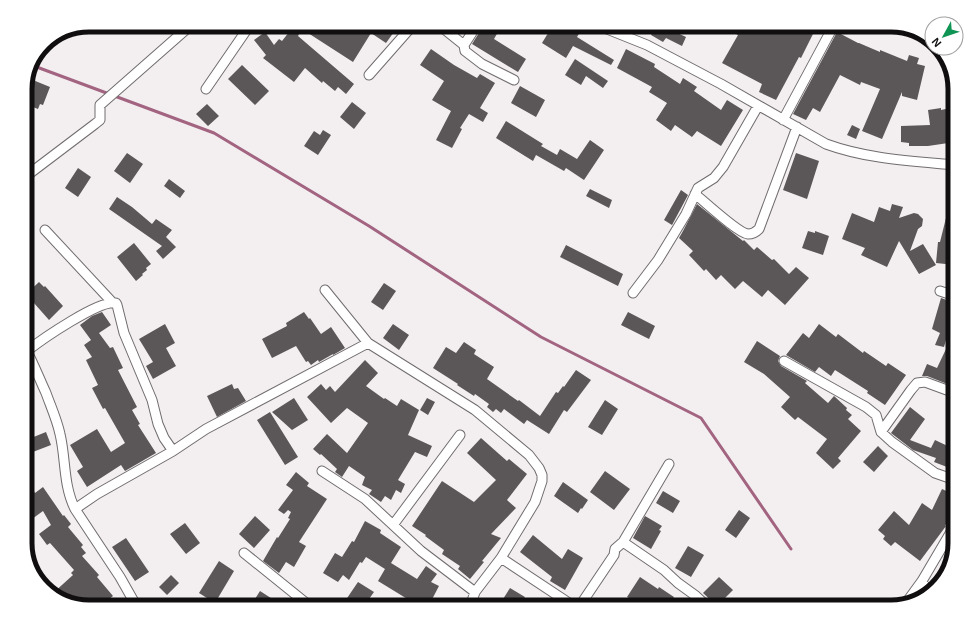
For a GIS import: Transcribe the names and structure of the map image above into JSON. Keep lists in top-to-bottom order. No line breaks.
{"north":"bottom left"}
